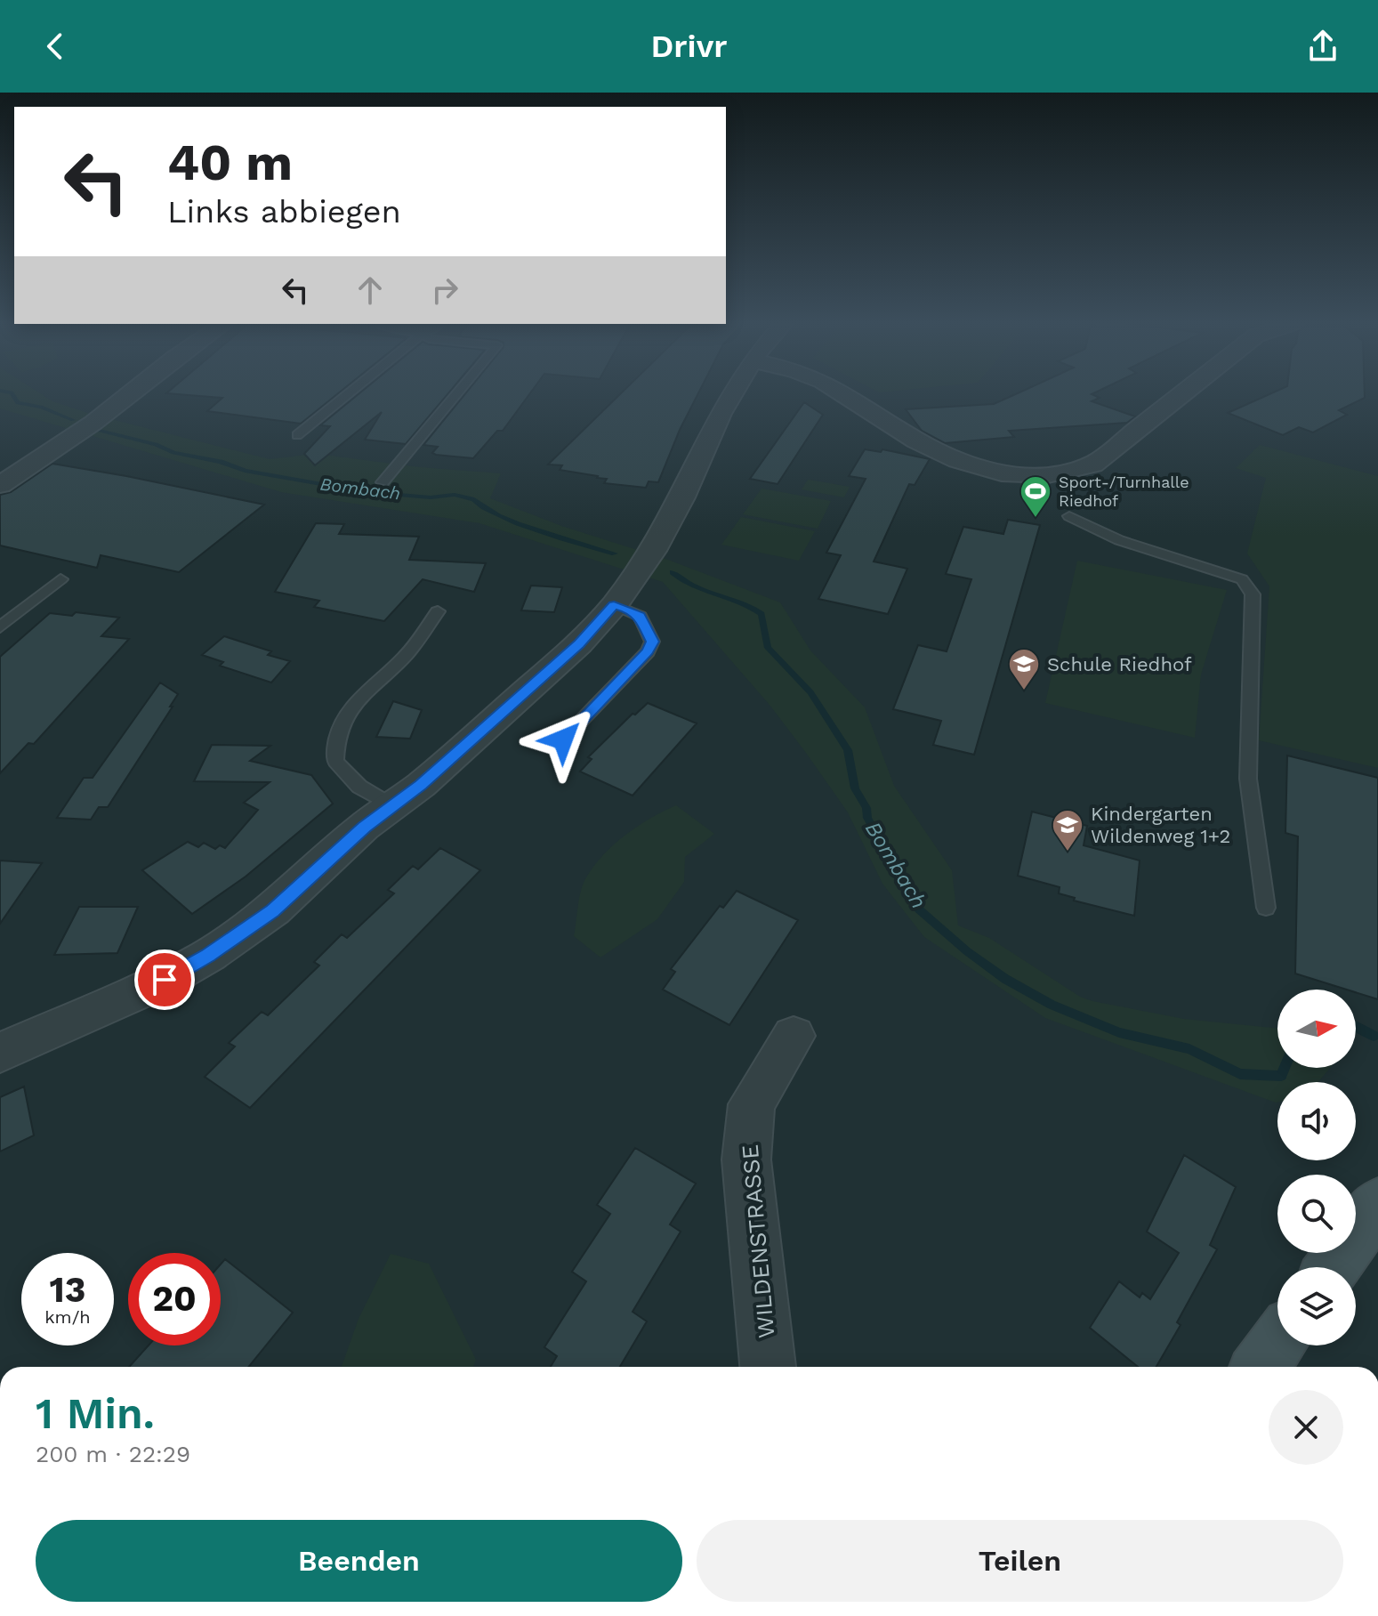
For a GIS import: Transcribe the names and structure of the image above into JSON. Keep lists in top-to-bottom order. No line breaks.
{"streets":{"street":["WILDENSTRASSE"]},"water":["Bombach"],"places":{"sports":["Sport-/Turnhalle Riedhof"],"school or university":["Schule Riedhof","Kindergarten Wildenweg 1+2"]},"north":"right","page":{"header":"Drivr","turn":["40 m","Links abbiegen"],"speed":"13 km/h","limit":"20","heading":["1 Min.","200 m · 22:29"],"buttons":["Beenden","Teilen"]}}
